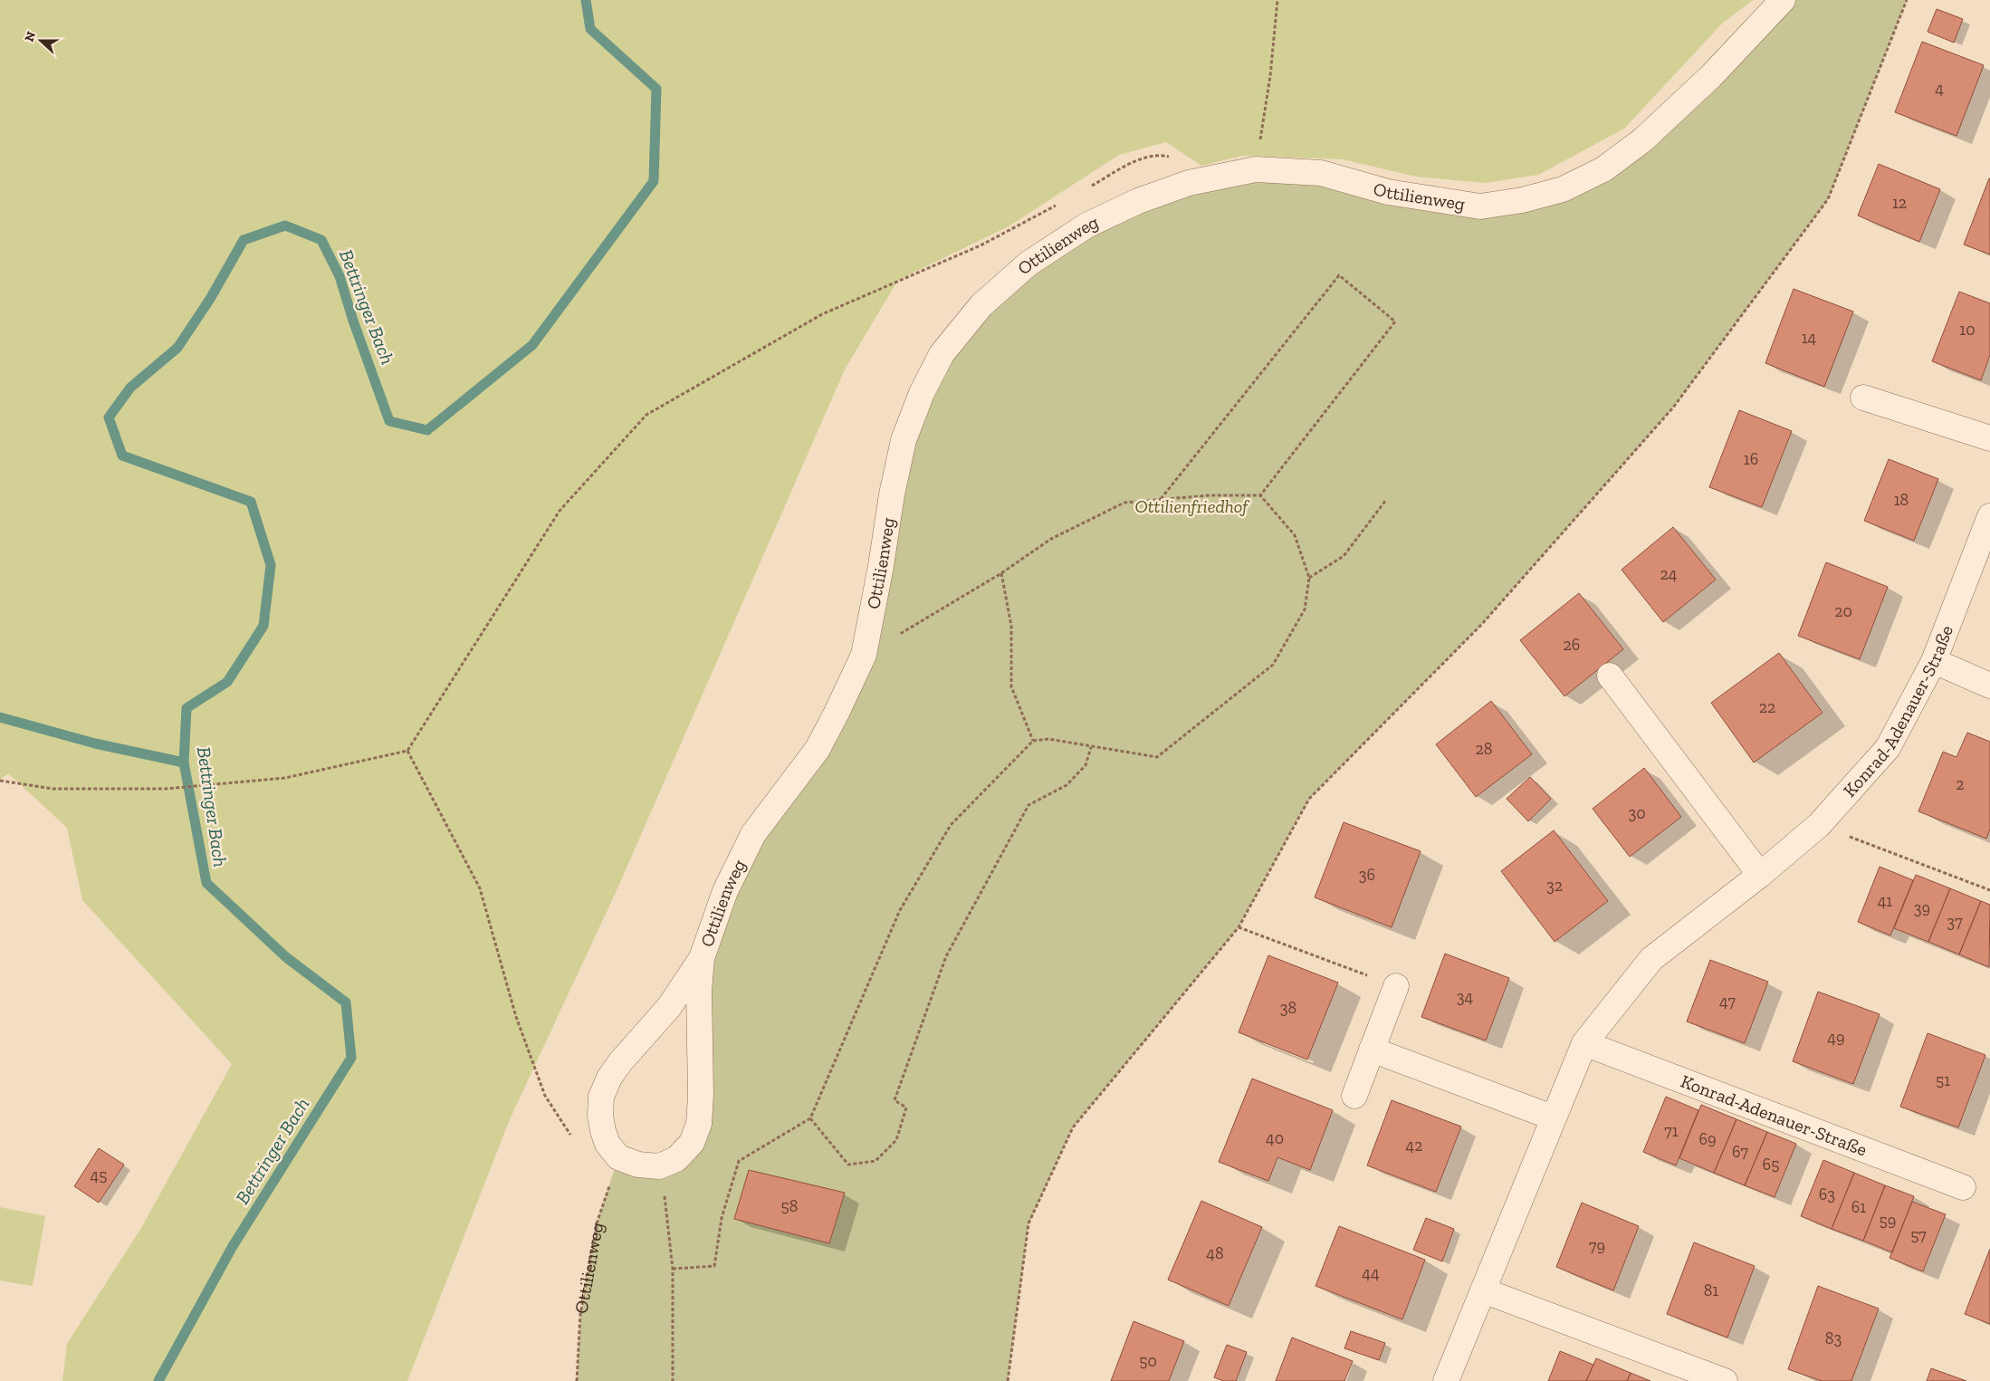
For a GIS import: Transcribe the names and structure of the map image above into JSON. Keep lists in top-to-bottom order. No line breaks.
{"streets":{"street":["Ottilienweg","Konrad-Adenauer-Straße"]},"water":["Bettringer Bach"],"parks":["Ottilienfriedhof"],"house_numbers":["4","12","10","14","16","18","24","20","26","22","28","2","30","36","32","41","39","37","34","47","38","49","51","71","40","69","42","67","65","45","63","58","61","59","57","79","48","44","81","83","50"],"north":"left"}
